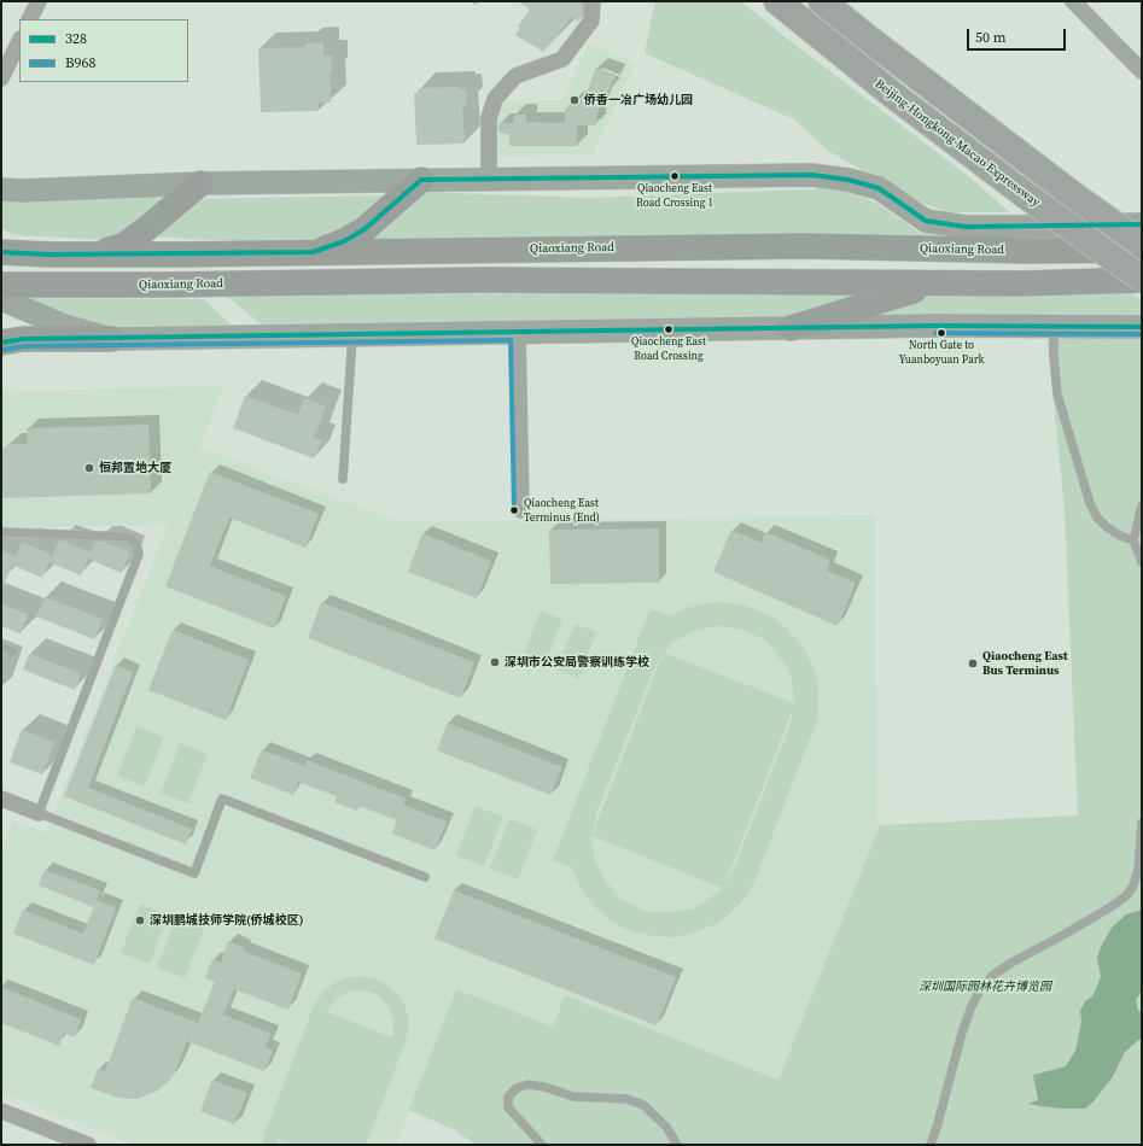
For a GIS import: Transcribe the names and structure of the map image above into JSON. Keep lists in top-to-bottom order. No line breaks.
{"streets":{"highway":["Beijing-Hongkong-Macao Expressway"],"main road":["Qiaoxiang Road"]},"crossings":[["Beijing-Hongkong-Macao Expressway","Qiaoxiang Road"]],"parks":["深圳国际园林花卉博览园"],"places":["侨香一冶广场幼儿园","Qiaocheng East Road Crossing 1","Qiaocheng East Road Crossing","North Gate to Yuanboyuan Park","恒邦置地大厦","Qiaocheng East Terminus (End)","深圳市公安局警察训练学校","Qiaocheng East Bus Terminus","深圳鹏城技师学院(侨城校区)"],"lines":["transit line 328","transit line B968"],"legend":["328","B968"],"scale_bar":"50 m"}
